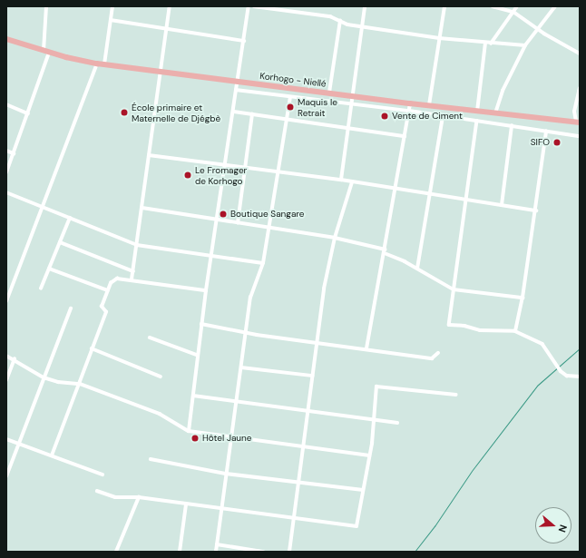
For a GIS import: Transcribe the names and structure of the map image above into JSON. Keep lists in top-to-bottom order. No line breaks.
{"streets":{"main road":["Korhogo - Niellé"]},"places":["Maquis le Retrait","École primaire et Maternelle de Djégbè","Vente de Ciment","SIFO","Le Fromager de Korhogo","Boutique Sangare","Hôtel Jaune"],"north":"right"}
